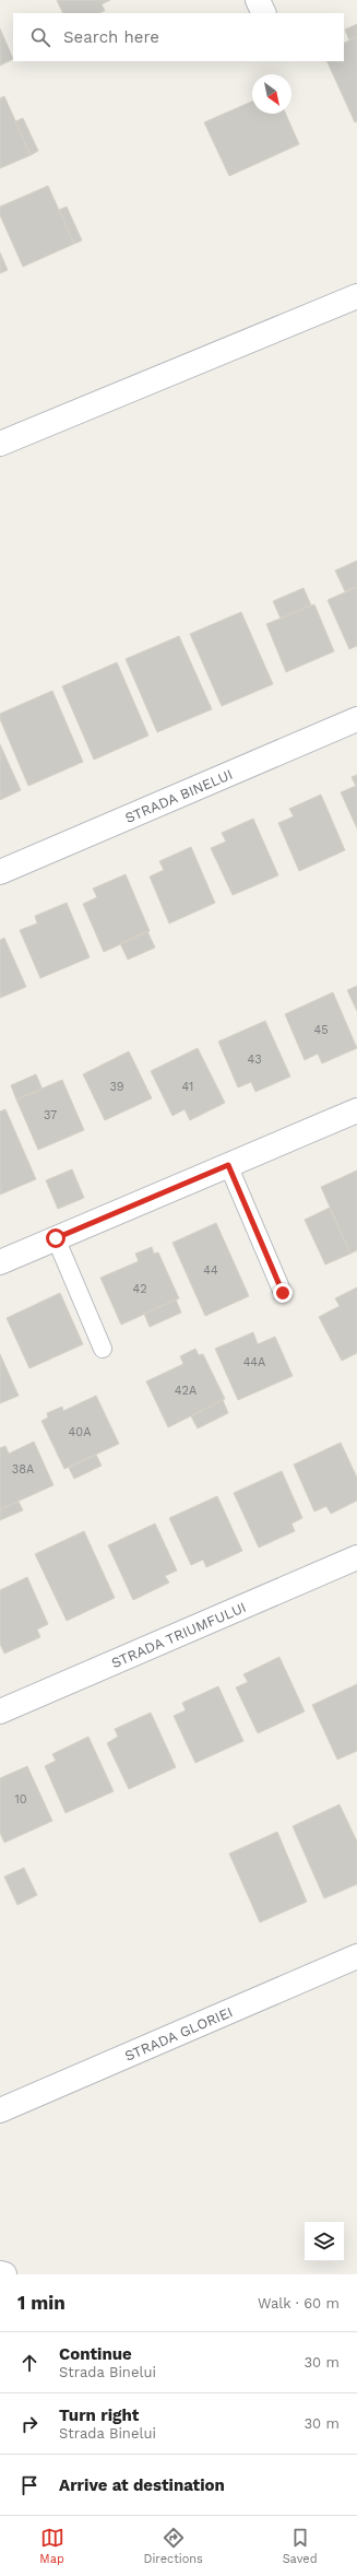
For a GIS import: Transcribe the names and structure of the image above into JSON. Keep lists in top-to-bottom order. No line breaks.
{"streets":{"street":["STRADA BINELUI","STRADA TRIUMFULUI","STRADA GLORIEI"]},"house_numbers":["45","43","39","41","37","44","42","44A","42A","40A","38A","10"],"north":"bottom right","page":{"search":"Search here","heading":["1 min","Walk · 60 m"],"list":[["Continue","Strada Binelui","30 m"],["Turn right","Strada Binelui","30 m"],"Arrive at destination"],"nav":["Map","Directions","Saved"]}}
